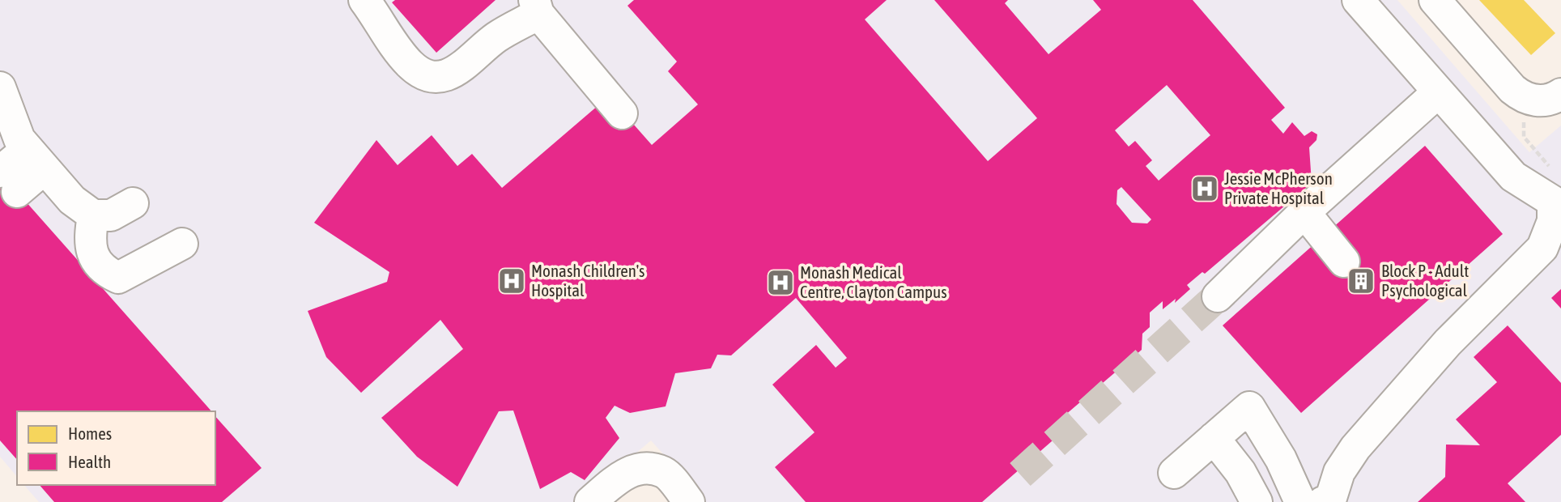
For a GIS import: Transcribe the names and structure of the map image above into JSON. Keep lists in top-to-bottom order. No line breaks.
{"places":{"hospital":["Jessie McPherson Private Hospital","Monash Children's Hospital","Monash Medical Centre, Clayton Campus"],"building":["Block P - Adult Psychological"]},"legend":["Homes","Health"]}
